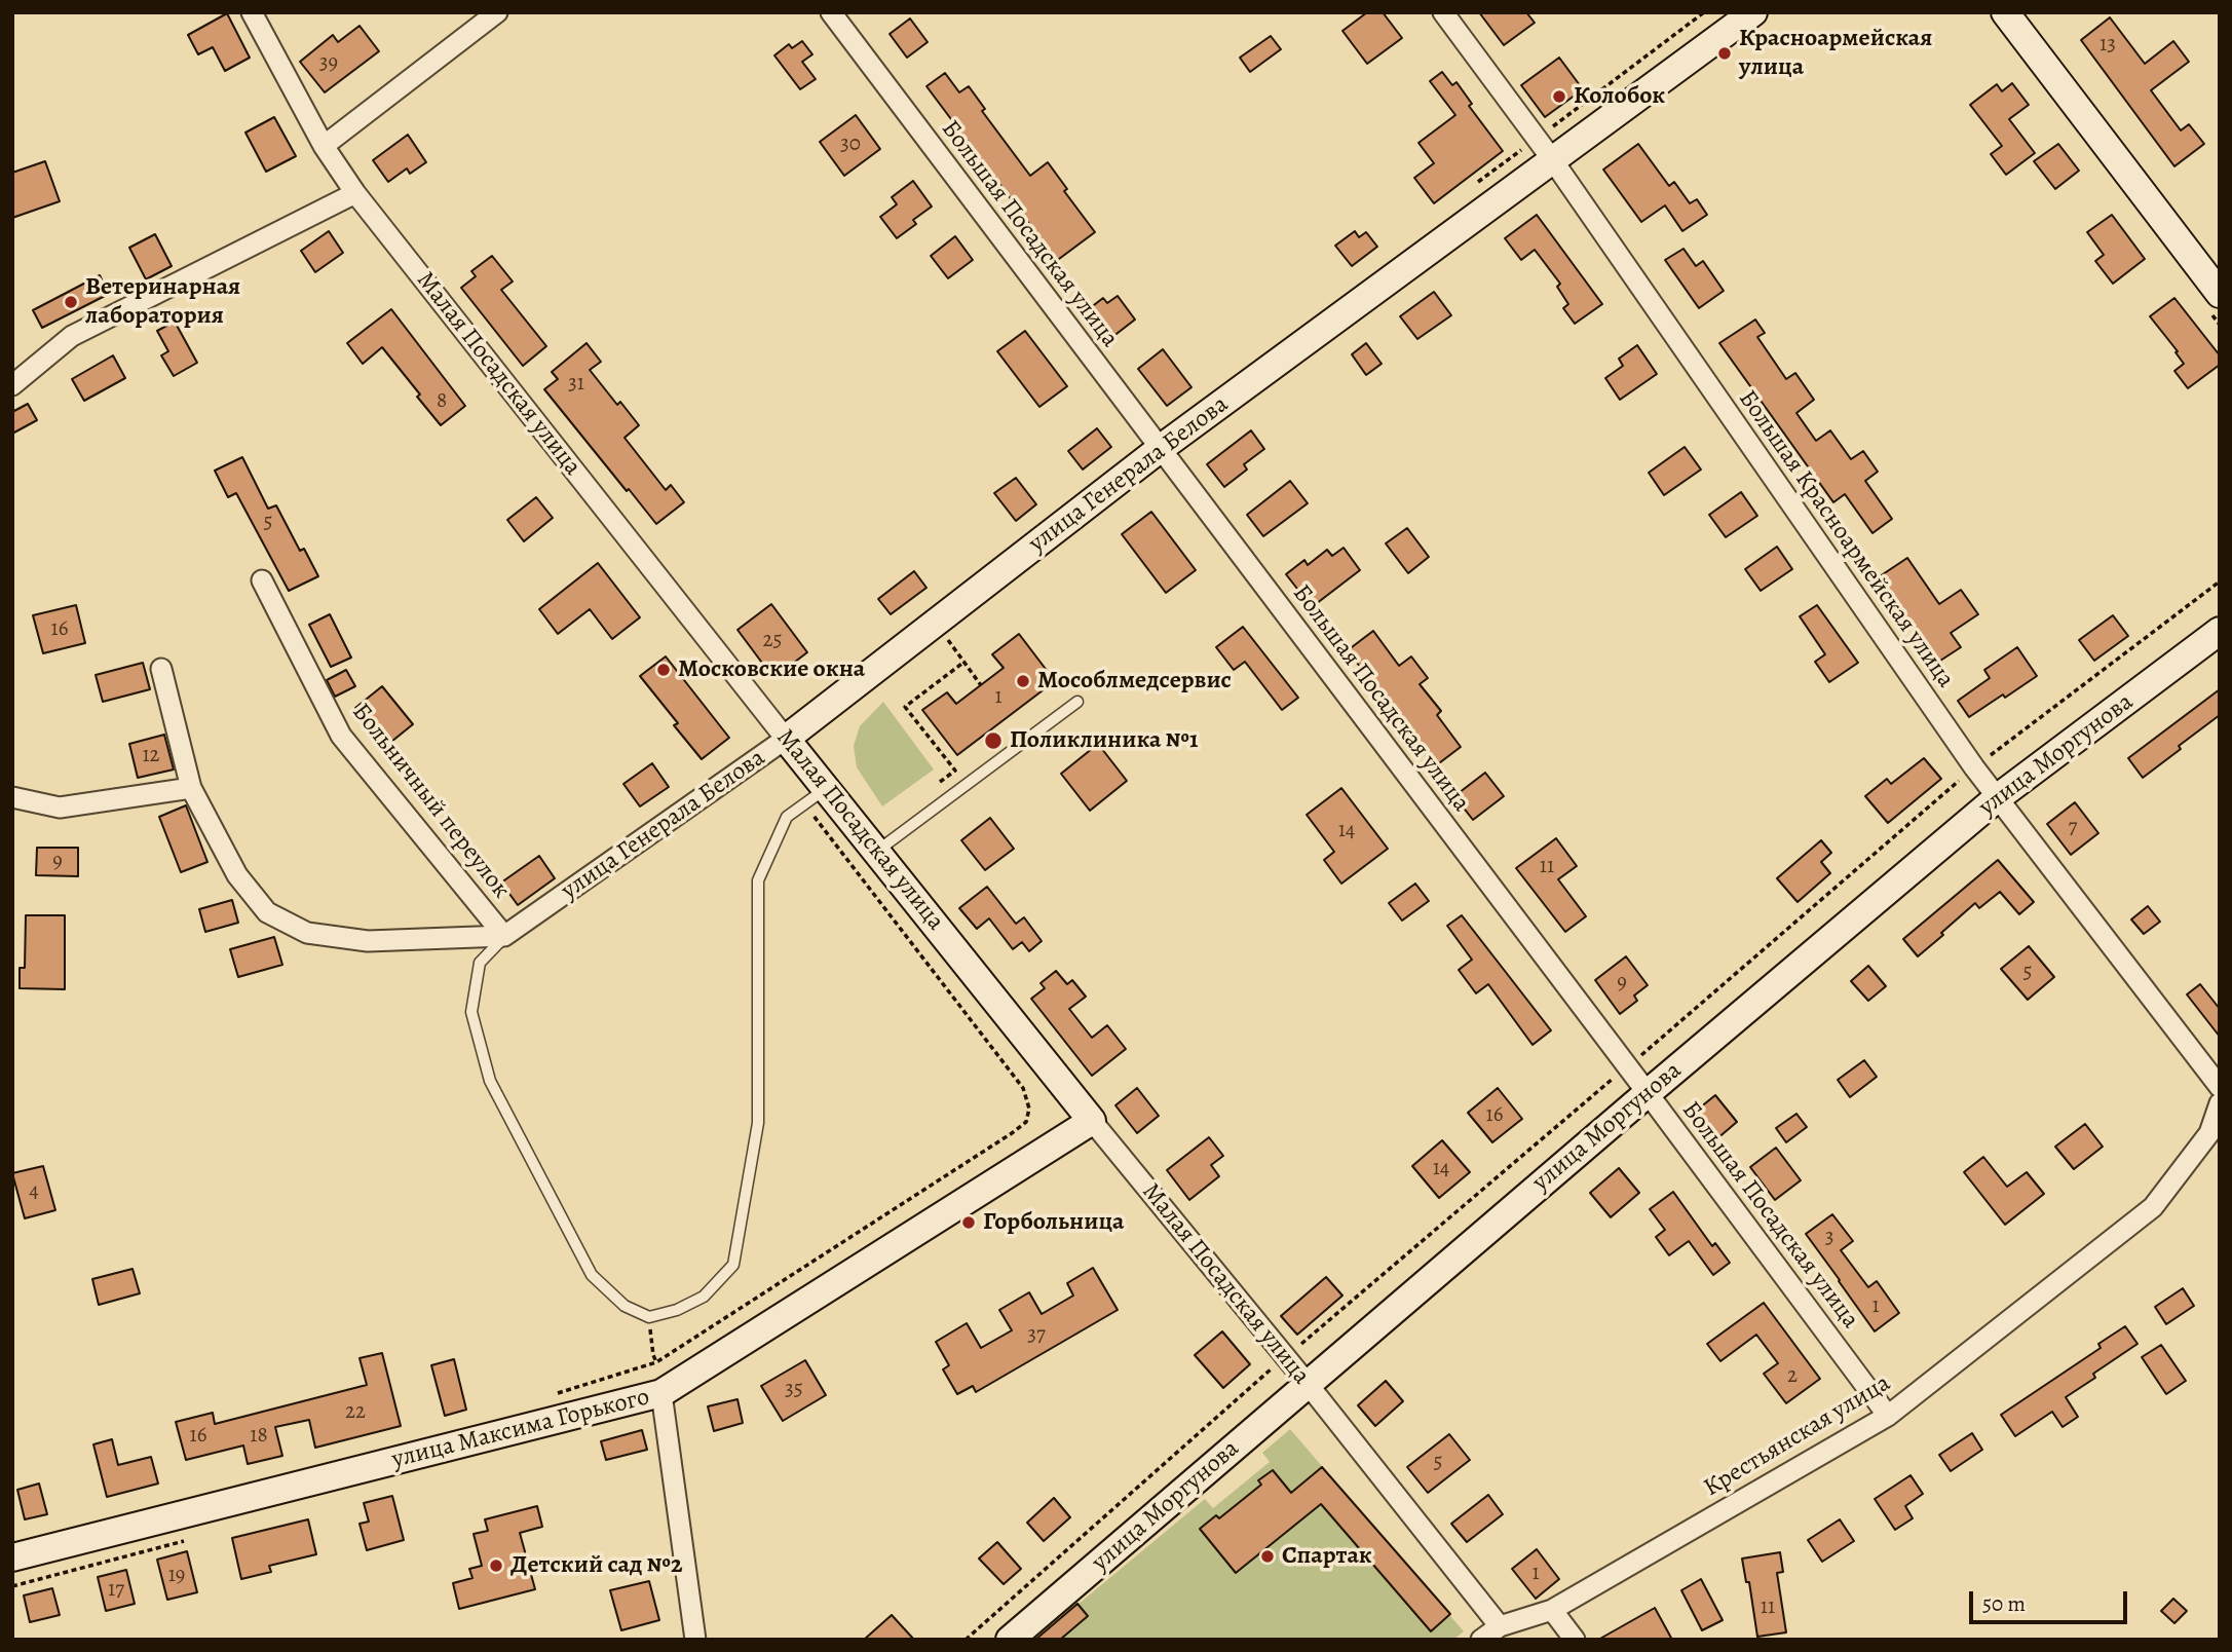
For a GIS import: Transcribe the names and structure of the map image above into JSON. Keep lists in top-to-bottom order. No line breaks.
{"streets":{"main road":["Малая Посадская улица","улица Генерала Белова","улица Моргунова","улица Максима Горького"],"street":["Большая Посадская улица","Большая Красноармейская улица","Больничный переулок","Крестьянская улица"]},"crossings":[["Большая Посадская улица","улица Генерала Белова"],["Большая Посадская улица","улица Моргунова"],["Большая Посадская улица","Крестьянская улица"],["Малая Посадская улица","улица Генерала Белова"],["Малая Посадская улица","улица Моргунова"],["Малая Посадская улица","улица Максима Горького"],["Малая Посадская улица","Крестьянская улица"],["улица Генерала Белова","Большая Красноармейская улица"],["улица Генерала Белова","Больничный переулок"],["Большая Красноармейская улица","улица Моргунова"]],"places":["Красноармейская улица","Колобок","Ветеринарная лаборатория","Московские окна","Мособлмедсервис","Поликлиника №1","Горбольница","Спартак","Детский сад №2"],"house_numbers":["13","39","30","31","8","5","16","25","1","12","7","14","9","11","5","9","16","14","4","3","1","37","2","35","22","16","18","5","1","19","17","11"],"scale_bar":"50 m"}
